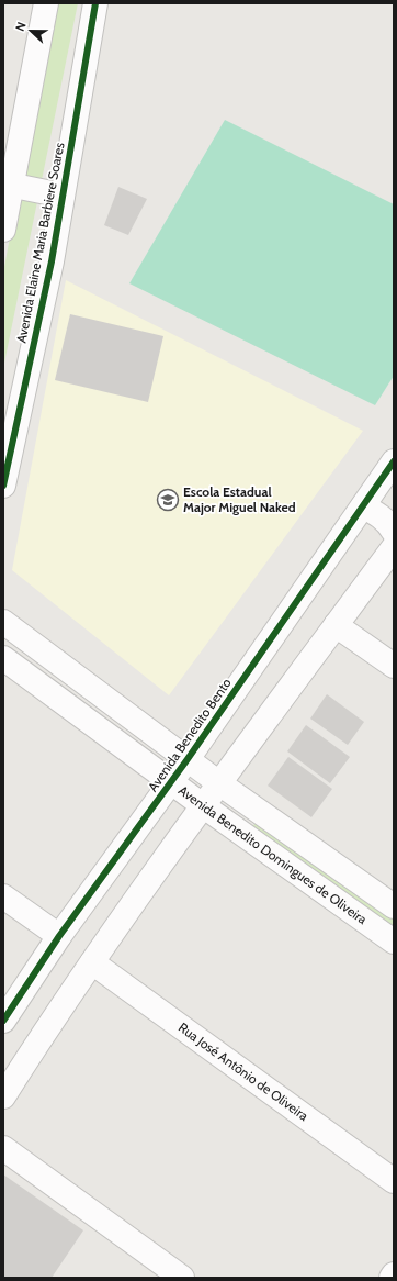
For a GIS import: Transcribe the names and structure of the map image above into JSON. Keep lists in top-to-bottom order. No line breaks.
{"streets":{"street":["Avenida Elaine Maria Barbiere Soares","Avenida Benedito Bento","Avenida Benedito Domingues de Oliveira","Rua José Antônio de Oliveira"]},"crossings":[["Avenida Benedito Bento","Avenida Benedito Domingues de Oliveira"]],"places":{"school or university":["Escola Estadual Major Miguel Naked"]},"north":"left"}
